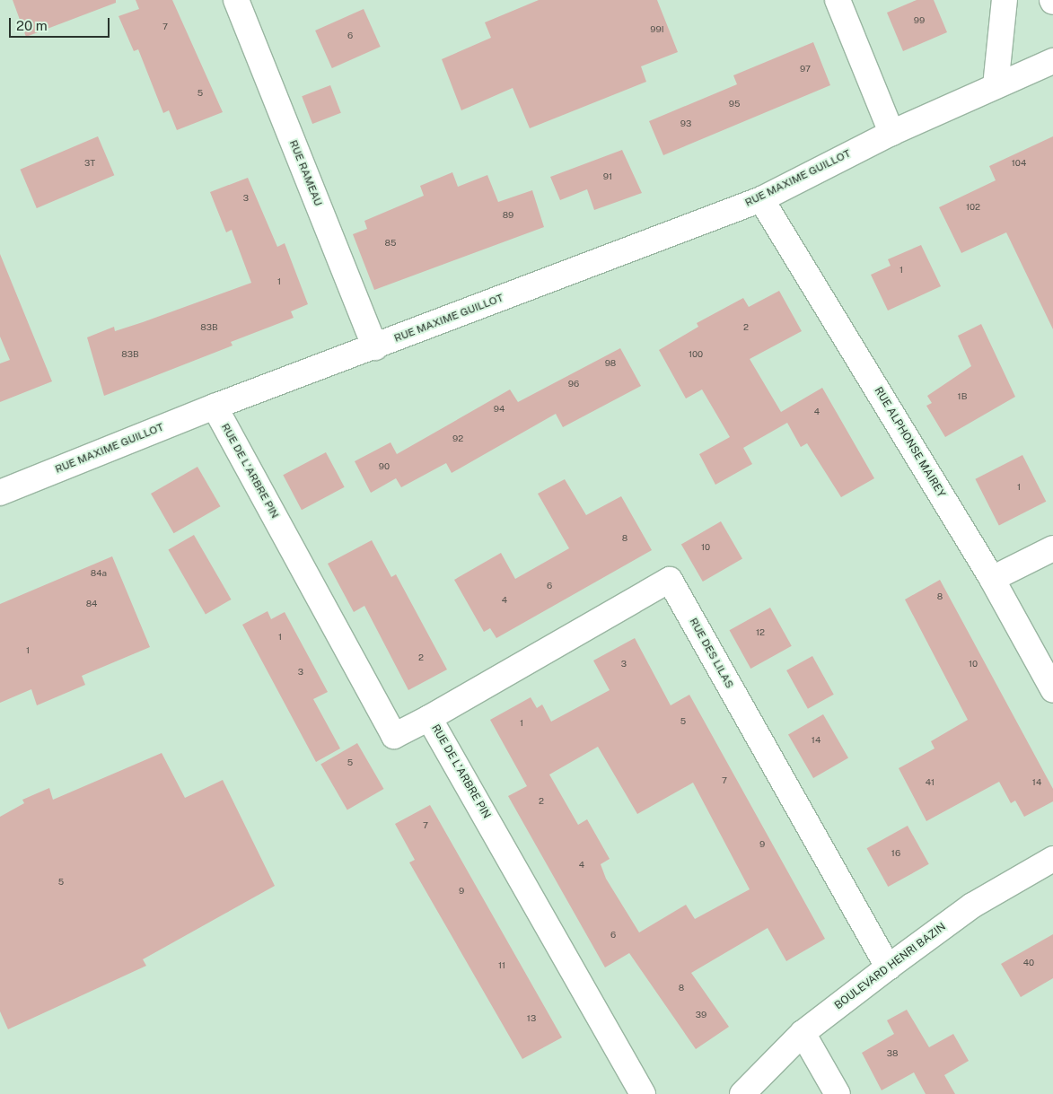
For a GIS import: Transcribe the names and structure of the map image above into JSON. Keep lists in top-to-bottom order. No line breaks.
{"streets":{"street":["RUE RAMEAU","RUE MAXIME GUILLOT","RUE ALPHONSE MAIREY","RUE DE L'ARBRE PIN","RUE DES LILAS","BOULEVARD HENRI BAZIN"]},"crossings":[["RUE RAMEAU","RUE MAXIME GUILLOT"],["RUE MAXIME GUILLOT","RUE ALPHONSE MAIREY"],["RUE MAXIME GUILLOT","RUE DE L'ARBRE PIN"],["RUE DE L'ARBRE PIN","RUE DES LILAS"],["RUE DES LILAS","BOULEVARD HENRI BAZIN"]],"house_numbers":["99","7","99I","6","97","5","95","93","3T","104","91","3","102","89","85","1","1","83B","2","83B","100","98","96","1B","94","4","92","90","1","8","10","84a","6","8","4","84","12","1","1","2","3","10","3","5","1","14","5","7","41","14","2","7","9","16","4","5","9","6","40","11","8","39","13","38"],"scale_bar":"20 m"}
